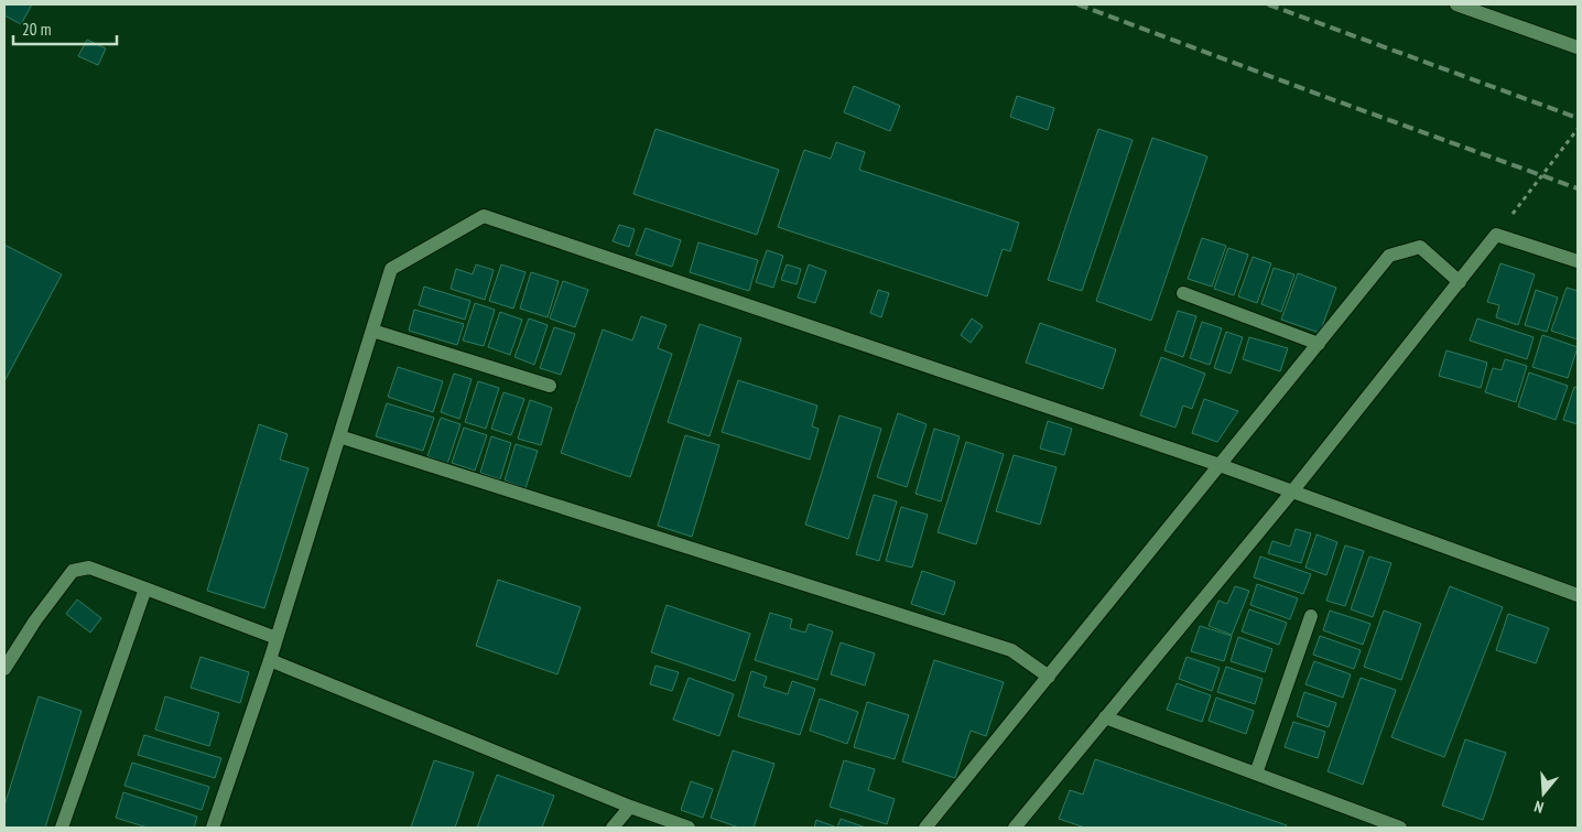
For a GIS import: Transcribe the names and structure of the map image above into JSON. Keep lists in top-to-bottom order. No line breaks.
{"scale_bar":"20 m","north":"bottom"}
